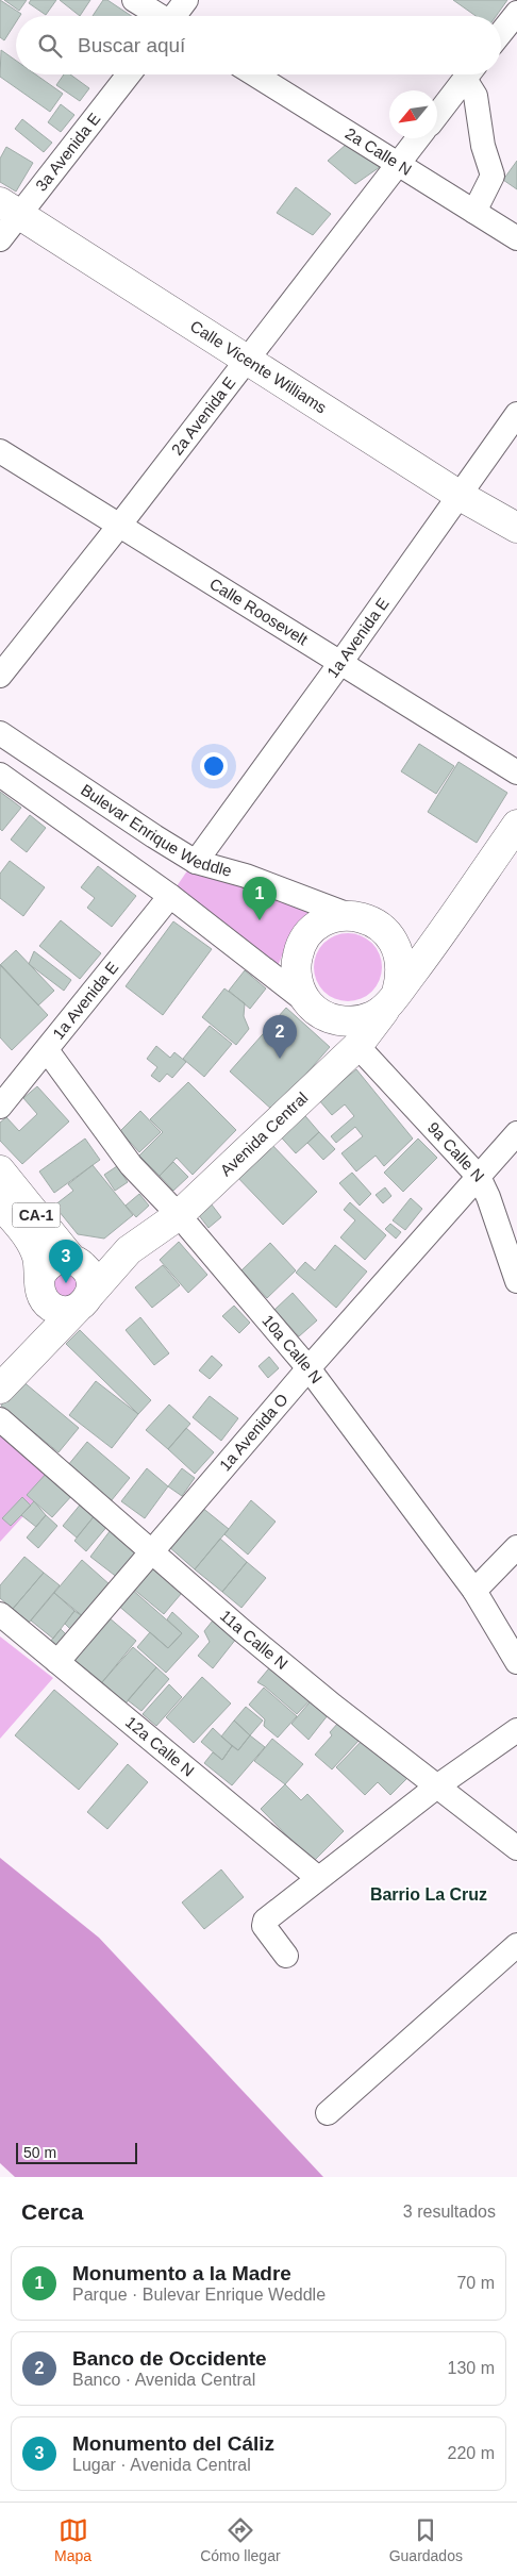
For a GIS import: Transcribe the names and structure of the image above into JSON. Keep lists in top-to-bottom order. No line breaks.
{"streets":{"main road":["Calle Vicente Williams","Bulevar Enrique Weddle","Avenida Central","CA-1"],"street":["2a Calle N","3a Avenida E","2a Avenida E","Calle Roosevelt","1a Avenida E","9a Calle N","10a Calle N","1a Avenida O","11a Calle N","12a Calle N"]},"crossings":[["2a Calle N","2a Avenida E"],["3a Avenida E","Calle Vicente Williams"],["Calle Vicente Williams","2a Avenida E"],["Calle Vicente Williams","1a Avenida E"],["2a Avenida E","Calle Roosevelt"],["Calle Roosevelt","1a Avenida E"],["1a Avenida E","Bulevar Enrique Weddle"],["1a Avenida E","10a Calle N"],["Bulevar Enrique Weddle","Avenida Central"],["Avenida Central","9a Calle N"],["Avenida Central","CA-1"],["Avenida Central","10a Calle N"],["9a Calle N","1a Avenida O"],["10a Calle N","1a Avenida O"],["1a Avenida O","11a Calle N"],["1a Avenida O","12a Calle N"]],"districts":["Barrio La Cruz"],"scale_bar":"50 m","north":"bottom left","page":{"search":"Buscar aquí","pins":["1","2","3"],"scale":"50 m","heading":["Cerca","3 resultados"],"list":[{"mark":"1","name":"Monumento a la Madre","note":"Parque · Bulevar Enrique Weddle","value":"70 m"},{"mark":"2","name":"Banco de Occidente","note":"Banco · Avenida Central","value":"130 m"},{"mark":"3","name":"Monumento del Cáliz","note":"Lugar · Avenida Central","value":"220 m"}],"nav":["Mapa","Cómo llegar","Guardados"]}}
